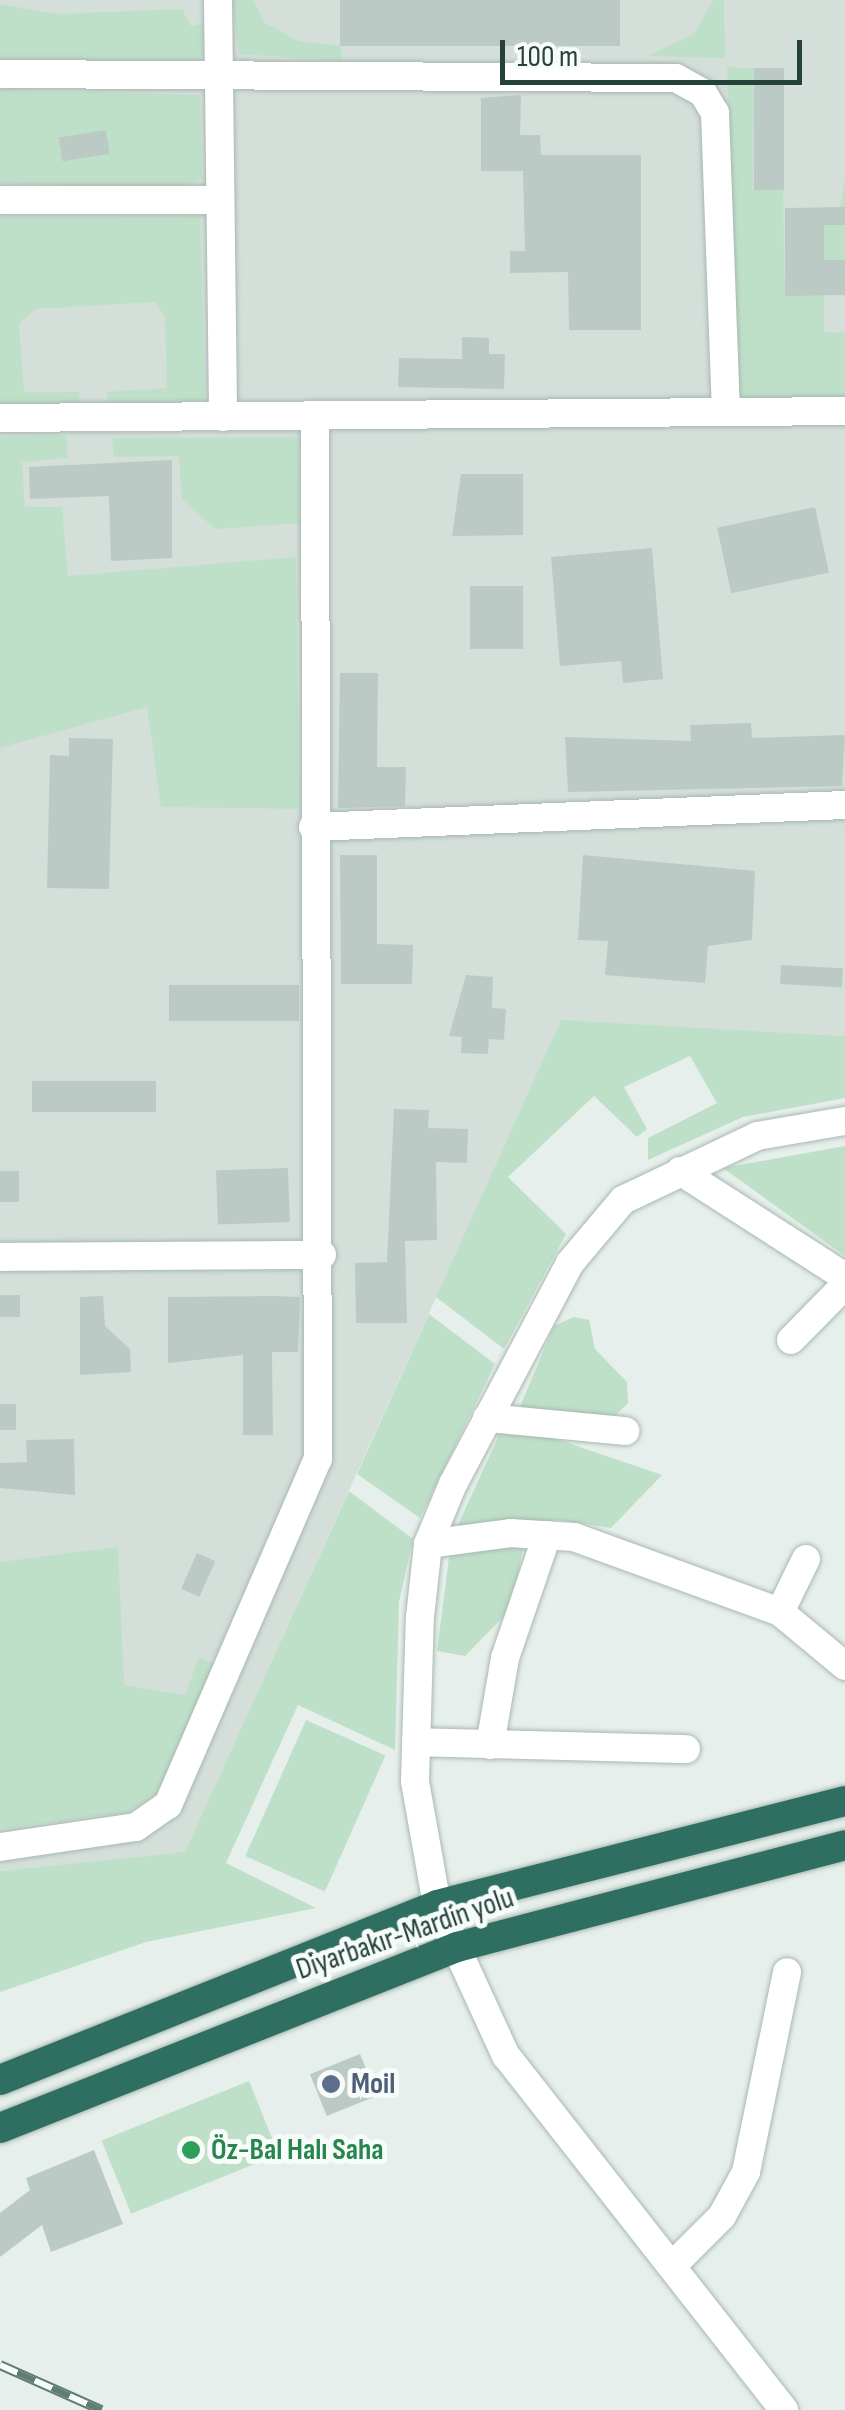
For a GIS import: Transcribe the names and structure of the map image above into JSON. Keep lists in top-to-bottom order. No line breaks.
{"streets":{"highway":["Diyarbakır-Mardin yolu"]},"places":["Moil","Öz-Bal Halı Saha"],"scale_bar":"100 m"}
